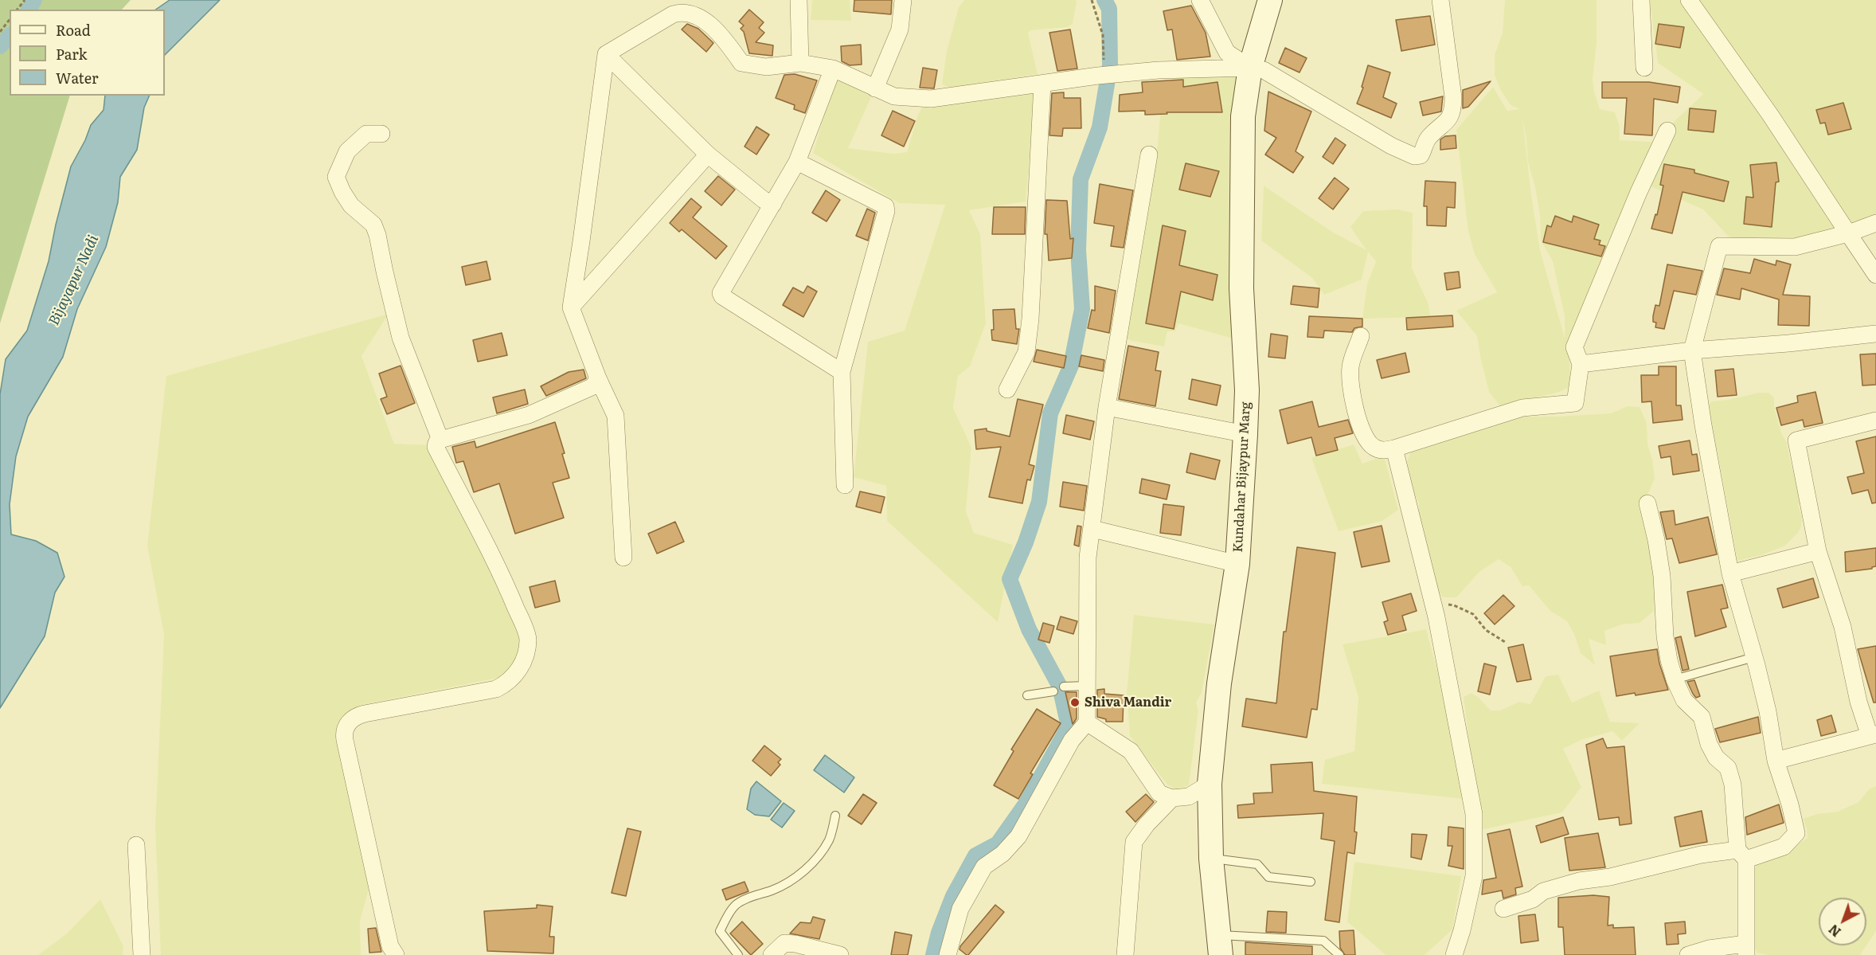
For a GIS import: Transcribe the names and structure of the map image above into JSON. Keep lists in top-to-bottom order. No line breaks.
{"streets":{"main road":["Kundahar Bijaypur Marg"]},"water":["Bijayapur Nadi"],"places":["Shiva Mandir"],"legend":["Road","Park","Water"],"north":"bottom left"}
